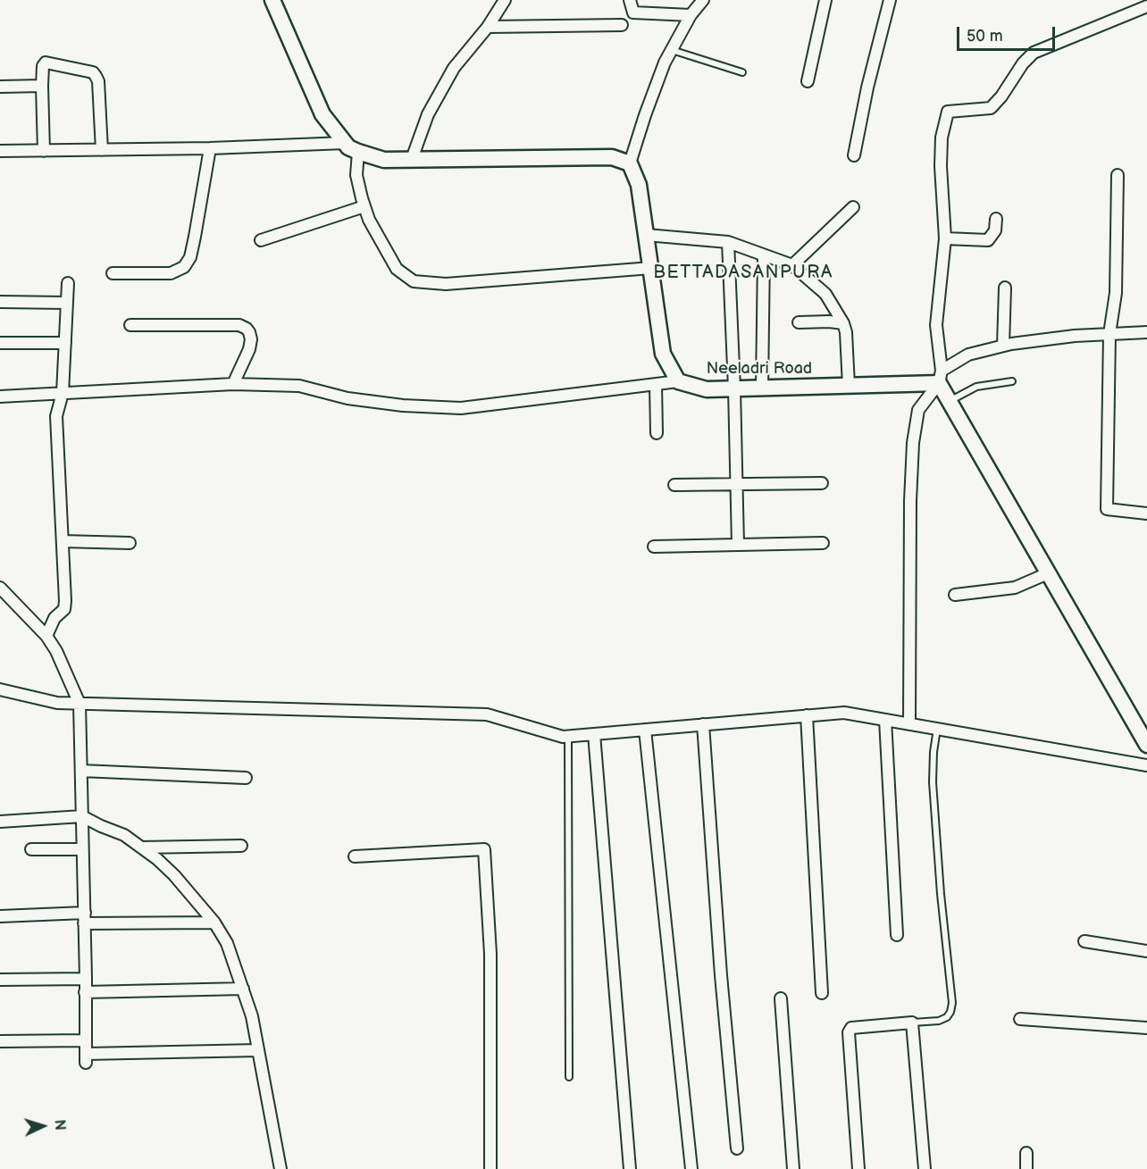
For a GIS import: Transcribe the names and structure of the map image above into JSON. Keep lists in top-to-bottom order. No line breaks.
{"streets":{"main road":["Neeladri Road"]},"districts":["BETTADASANPURA"],"scale_bar":"50 m","north":"right"}
